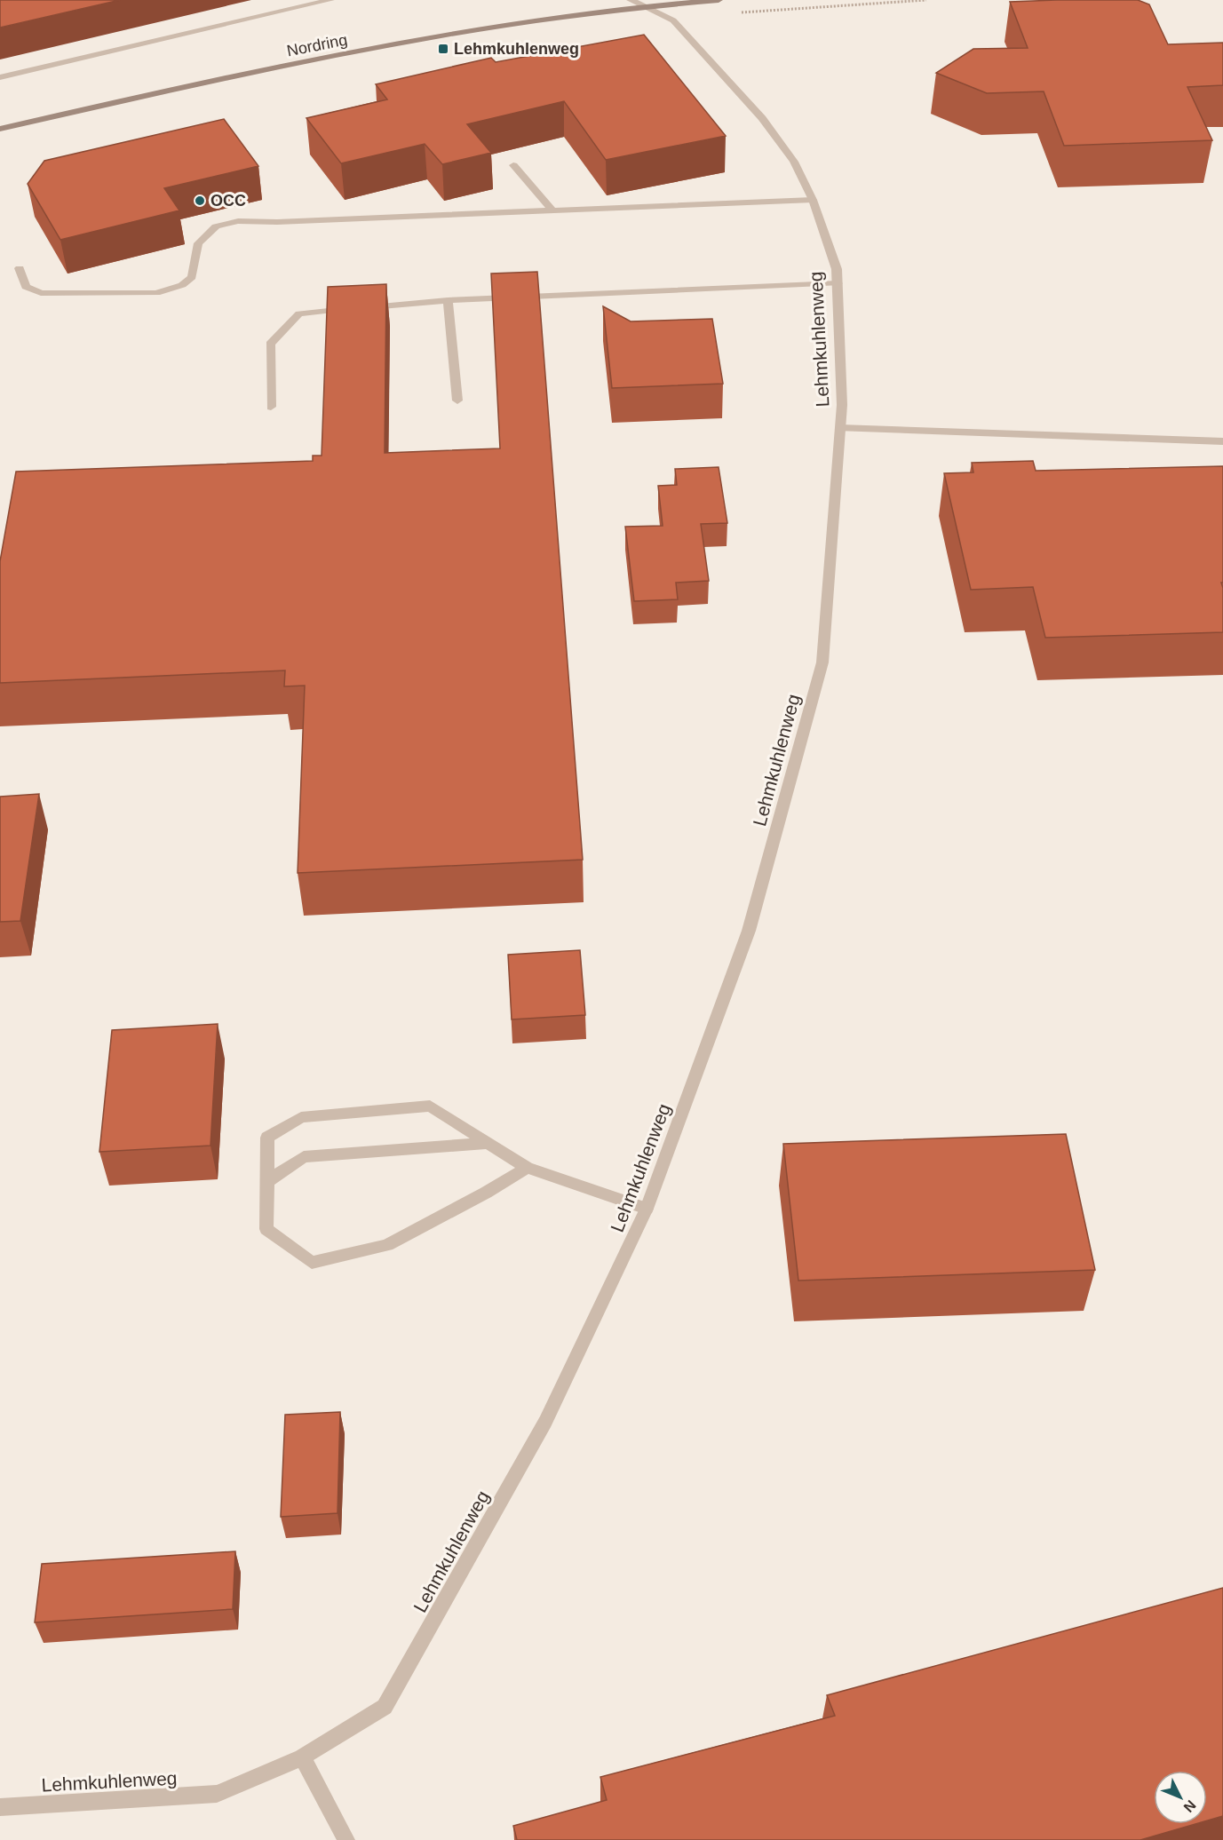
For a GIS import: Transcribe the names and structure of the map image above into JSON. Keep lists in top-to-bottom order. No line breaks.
{"streets":{"main road":["Nordring"],"street":["Lehmkuhlenweg"]},"crossings":[["Nordring","Lehmkuhlenweg"]],"places":{"transit":["Lehmkuhlenweg"],"other":["OCC"]},"north":"bottom right"}
